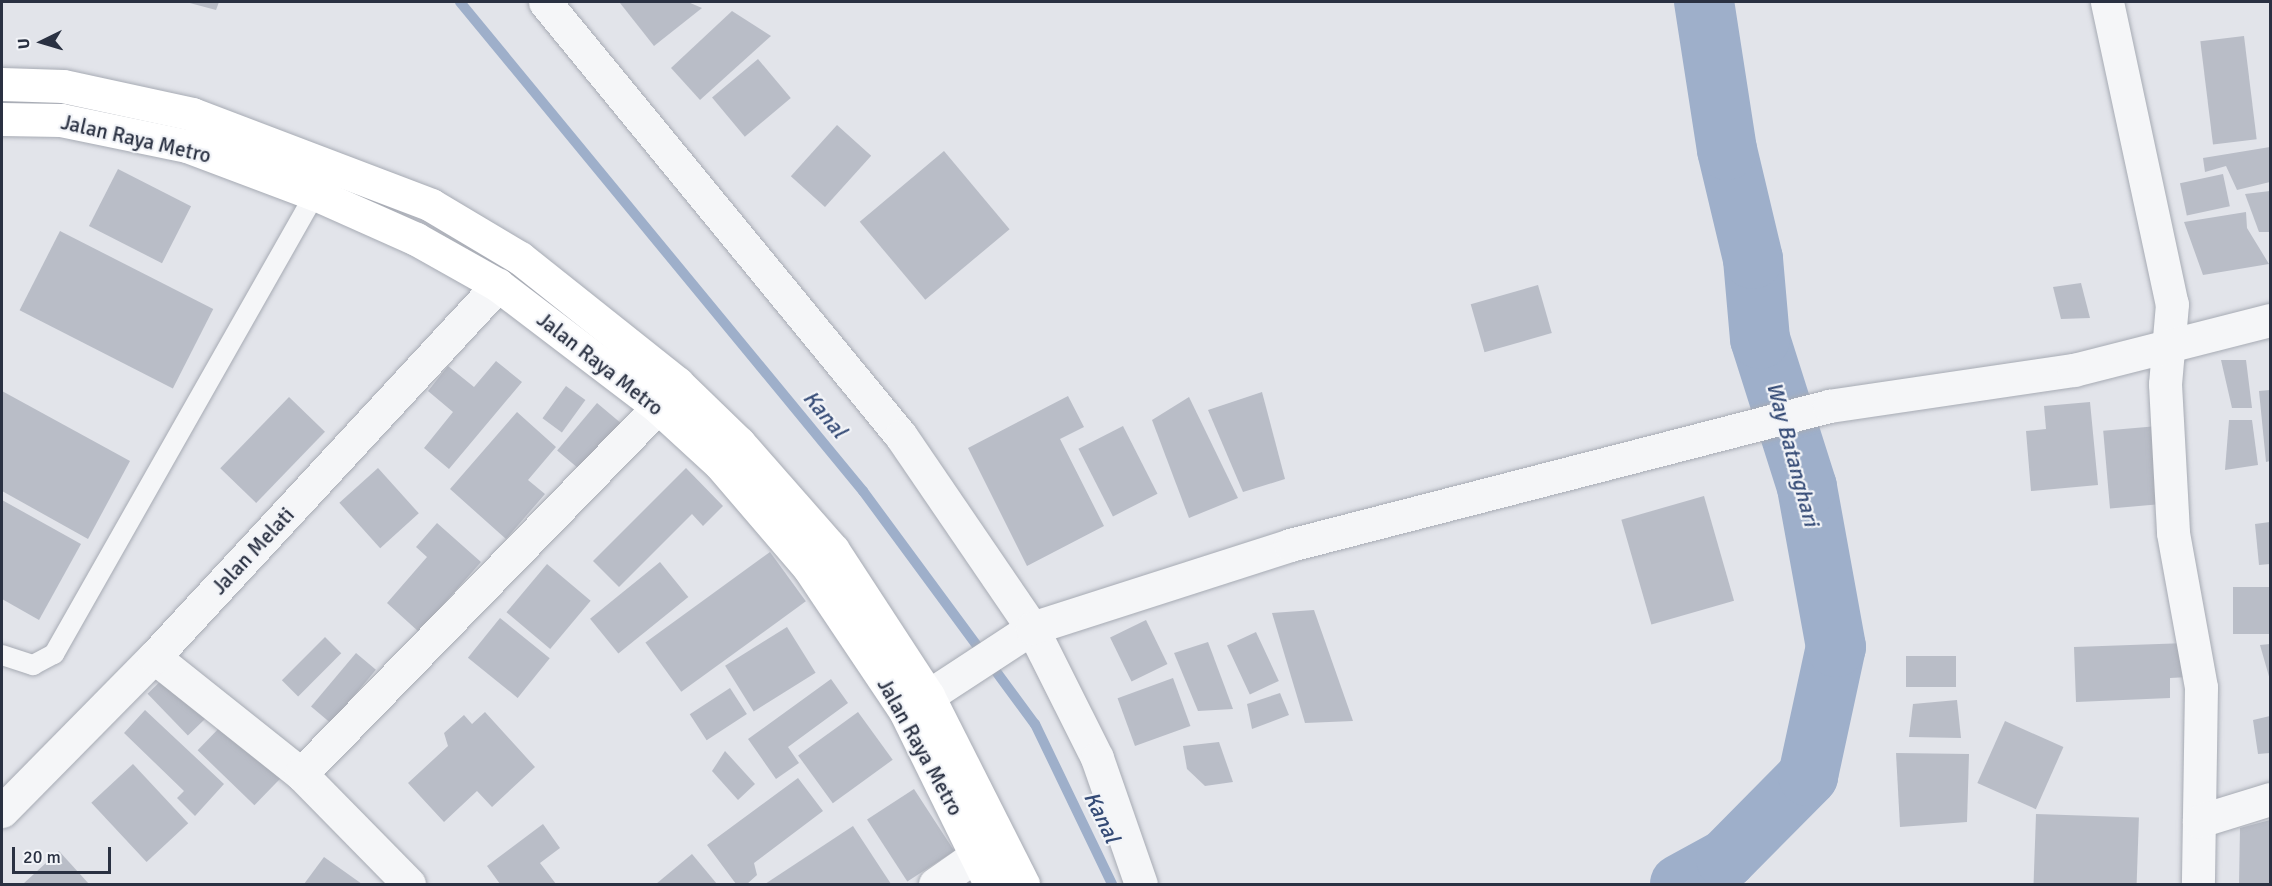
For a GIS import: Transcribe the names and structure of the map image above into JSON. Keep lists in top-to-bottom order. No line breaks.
{"streets":{"highway":["Jalan Raya Metro"],"street":["Jalan Melati"]},"crossings":[["Jalan Raya Metro","Jalan Melati"]],"water":["Kanal","Way Batanghari"],"scale_bar":"20 m","north":"left"}
